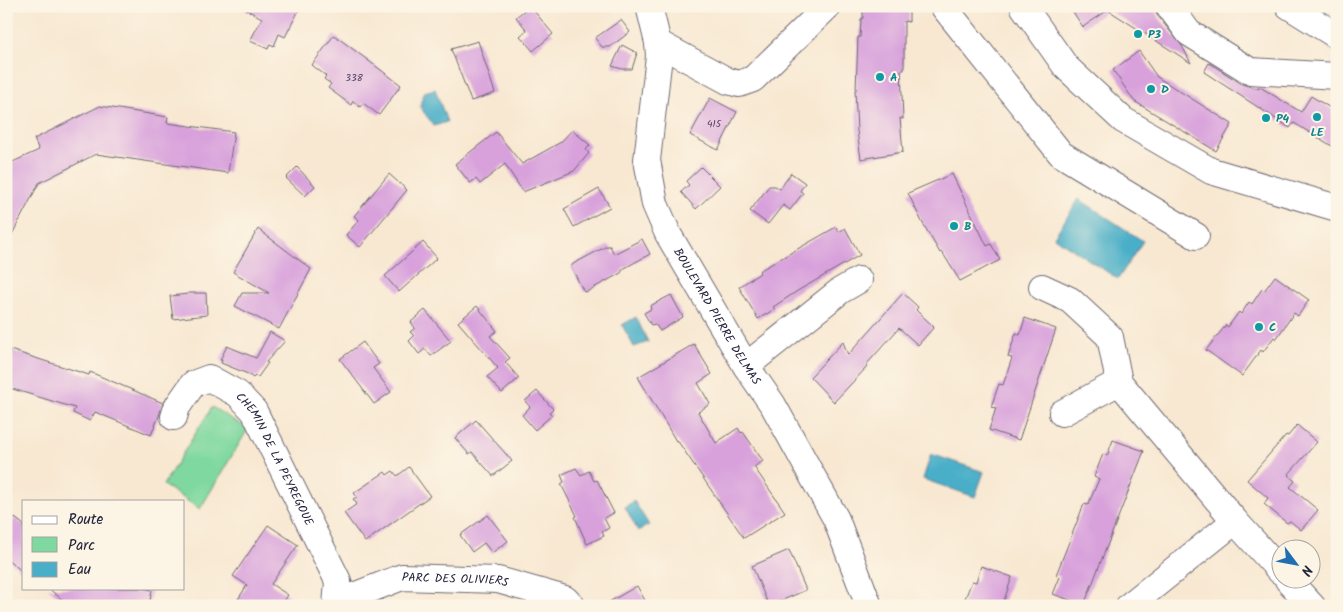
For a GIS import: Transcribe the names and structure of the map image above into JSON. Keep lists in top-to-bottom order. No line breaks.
{"streets":{"street":["BOULEVARD PIERRE DELMAS","CHEMIN DE LA PEYREGOUE","PARC DES OLIVIERS"]},"crossings":[["CHEMIN DE LA PEYREGOUE","PARC DES OLIVIERS"]],"places":["P3","A","D","LE","P4","B","C"],"house_numbers":["338","415"],"legend":["Route","Parc","Eau"],"north":"bottom right"}
